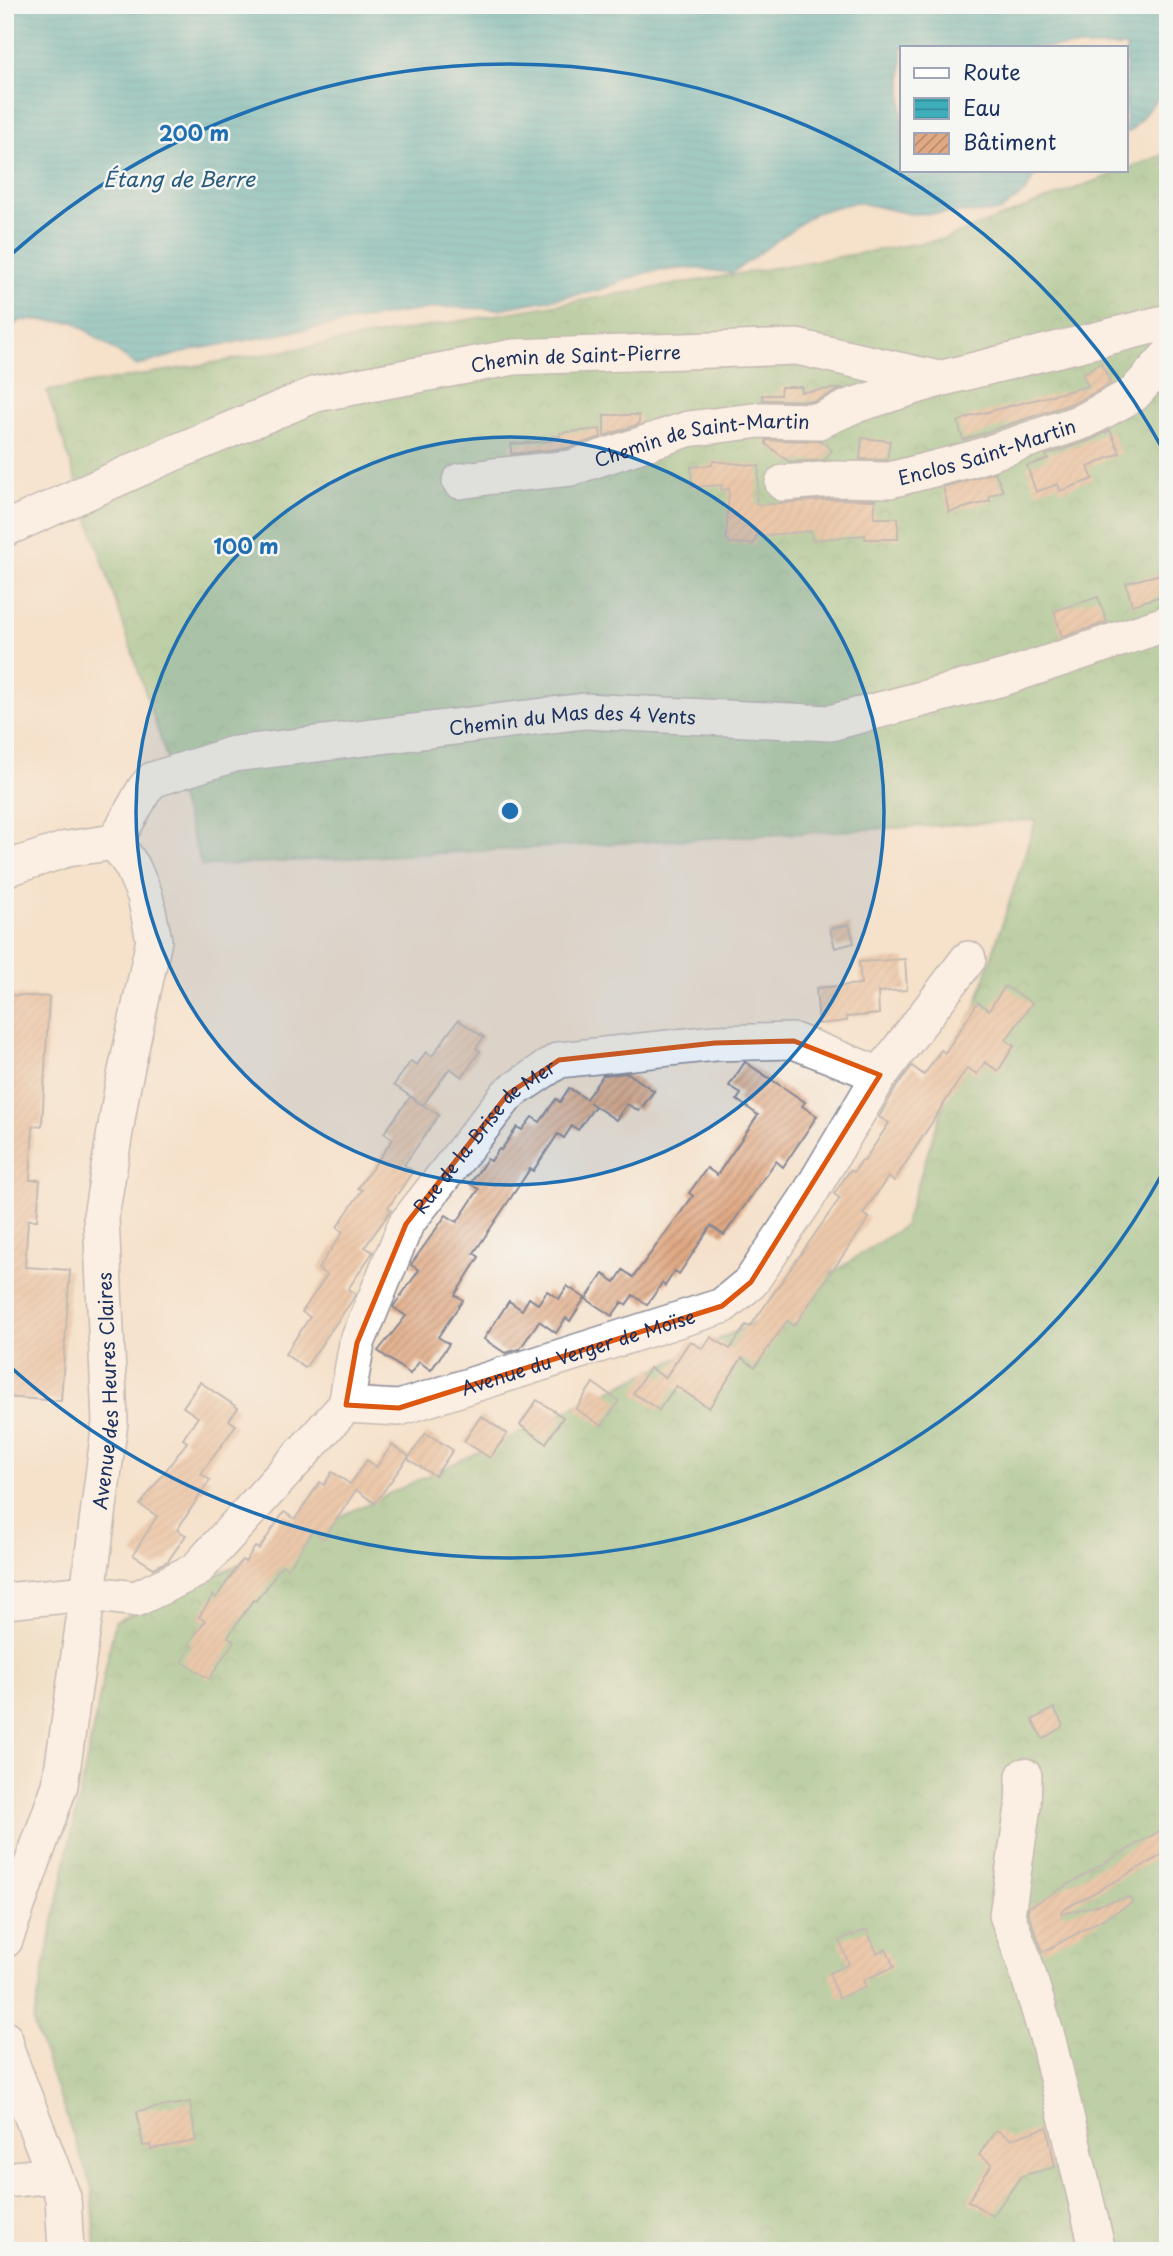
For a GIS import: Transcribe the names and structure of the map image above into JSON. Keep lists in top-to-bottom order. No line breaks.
{"streets":{"street":["Chemin de Saint-Pierre","Chemin de Saint-Martin","Enclos Saint-Martin","Chemin du Mas des 4 Vents","Rue de la Brise de Mer","Avenue du Verger de Moïse","Avenue des Heures Claires"]},"crossings":[["Chemin de Saint-Pierre","Chemin de Saint-Martin"],["Chemin du Mas des 4 Vents","Avenue des Heures Claires"],["Rue de la Brise de Mer","Avenue du Verger de Moïse"]],"water":["Étang de Berre"],"legend":["Route","Eau","Bâtiment"],"rings":["200 m","100 m"]}
